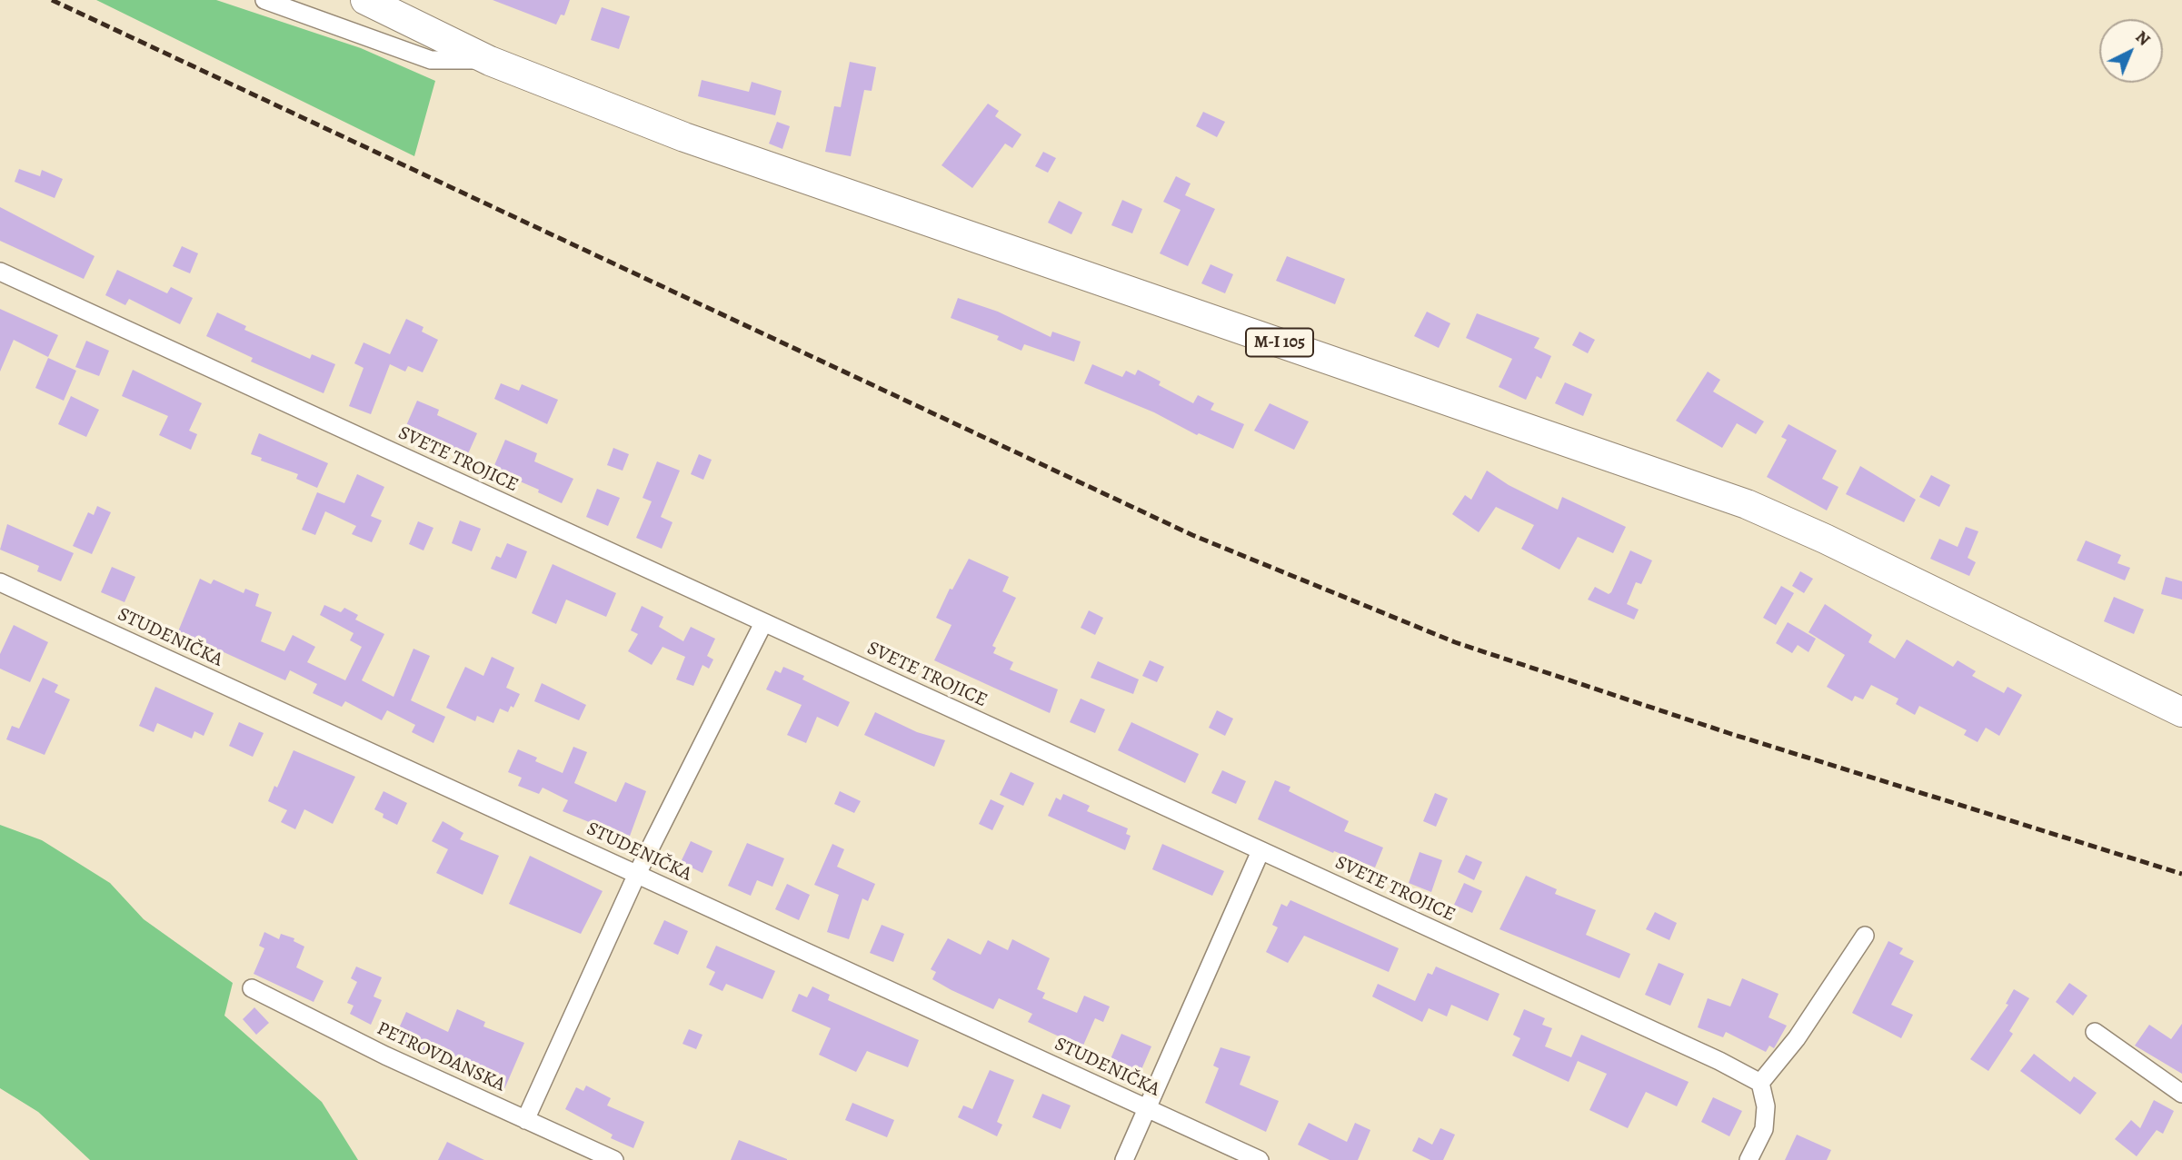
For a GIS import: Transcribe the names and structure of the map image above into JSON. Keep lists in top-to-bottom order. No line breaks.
{"streets":{"main road":["M-I 105"],"street":["SVETE TROJICE","STUDENIČKA","PETROVDANSKA"]},"north":"top right"}
